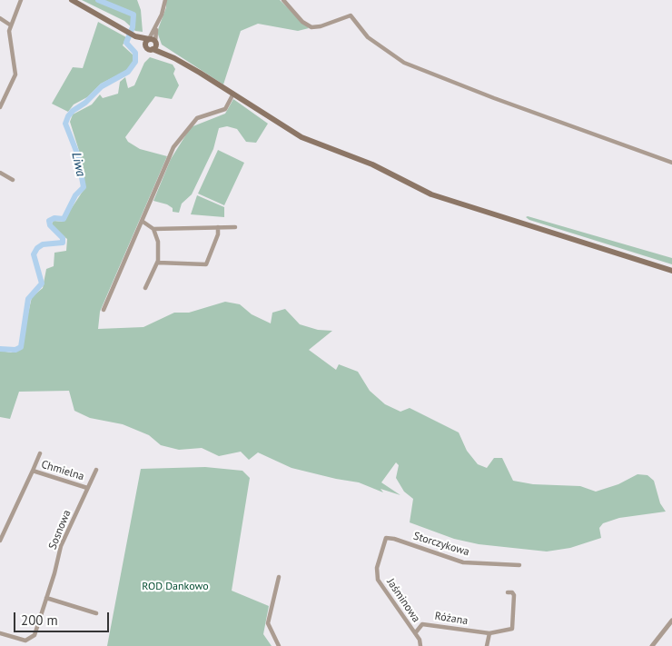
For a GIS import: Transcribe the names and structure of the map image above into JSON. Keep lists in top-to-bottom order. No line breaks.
{"streets":{"street":["Chmielna","Sosnowa","Storczykowa","Jaśminowa","Różana"]},"crossings":[["Chmielna","Sosnowa"],["Storczykowa","Jaśminowa"],["Jaśminowa","Różana"]],"water":["Liwa"],"parks":["ROD Dankowo"],"scale_bar":"200 m"}
